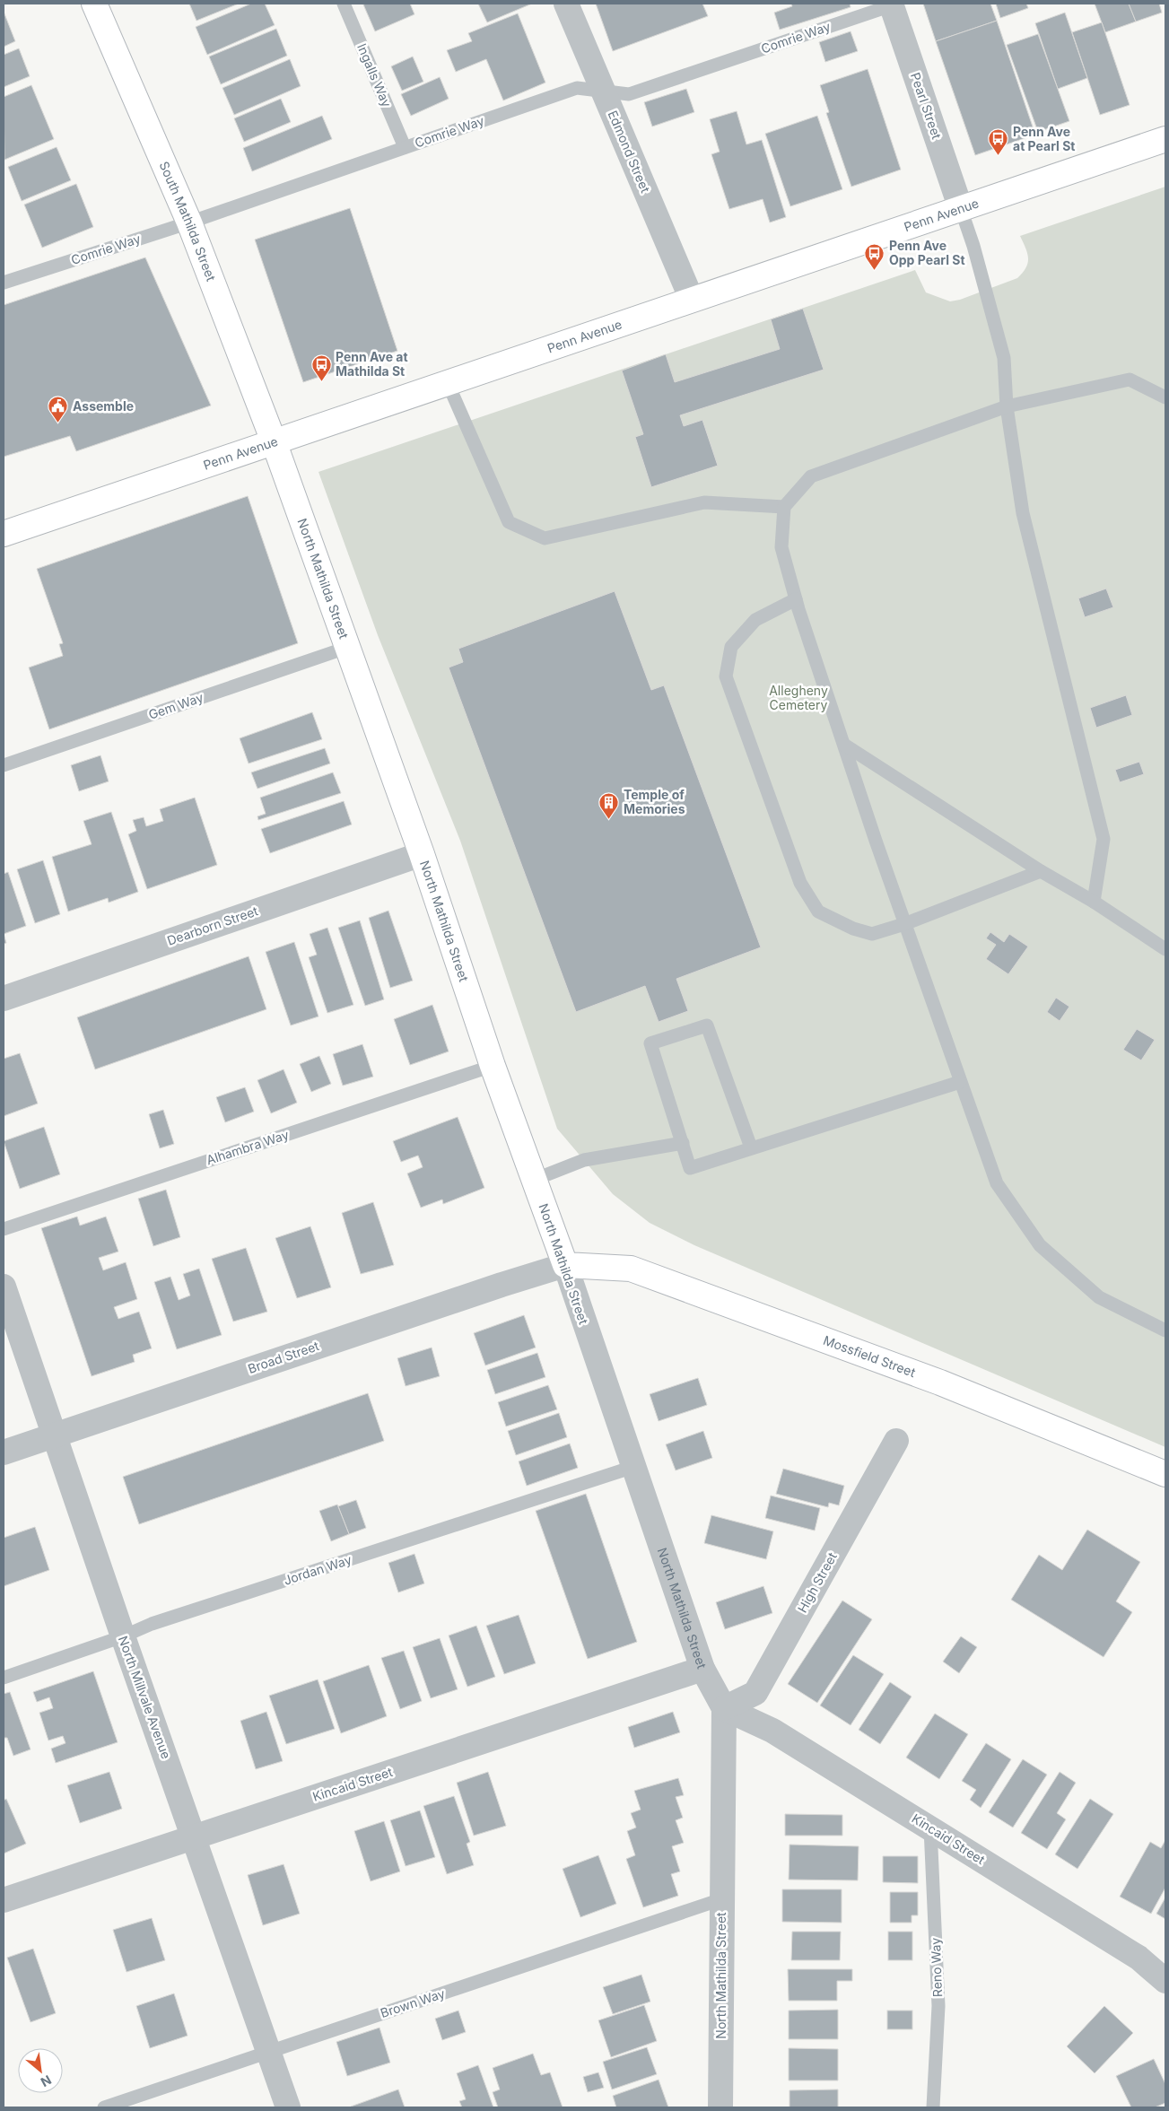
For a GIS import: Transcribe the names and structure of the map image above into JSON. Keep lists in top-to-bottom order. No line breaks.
{"streets":{"street":["Pearl Street","Edmond Street","Penn Avenue","South Mathilda Street","North Mathilda Street","Dearborn Street","Mossfield Street","Broad Street","High Street","North Millvale Avenue","Kincaid Street"],"lane":["Comrie Way","Ingalls Way","Gem Way","Alhambra Way","Jordan Way","Reno Way","Brown Way"]},"crossings":[["Comrie Way","Ingalls Way"],["Comrie Way","Pearl Street"],["Comrie Way","Edmond Street"],["Comrie Way","South Mathilda Street"],["Pearl Street","Penn Avenue"],["Edmond Street","Penn Avenue"],["Penn Avenue","South Mathilda Street"],["Penn Avenue","North Mathilda Street"],["South Mathilda Street","North Mathilda Street"],["North Mathilda Street","Gem Way"],["North Mathilda Street","Dearborn Street"],["North Mathilda Street","Alhambra Way"],["North Mathilda Street","Mossfield Street"],["North Mathilda Street","Broad Street"],["North Mathilda Street","Jordan Way"],["North Mathilda Street","High Street"],["North Mathilda Street","Kincaid Street"],["North Mathilda Street","Brown Way"],["Mossfield Street","Broad Street"],["Broad Street","North Millvale Avenue"],["Jordan Way","North Millvale Avenue"],["High Street","Kincaid Street"],["North Millvale Avenue","Kincaid Street"],["North Millvale Avenue","Brown Way"],["Kincaid Street","Reno Way"]],"parks":["Allegheny Cemetery"],"places":{"bus stop":["Penn Ave at Pearl St","Penn Ave Opp Pearl St","Penn Ave at Mathilda St"],"public building":["Assemble"],"building":["Temple of Memories"]},"north":"bottom right"}
